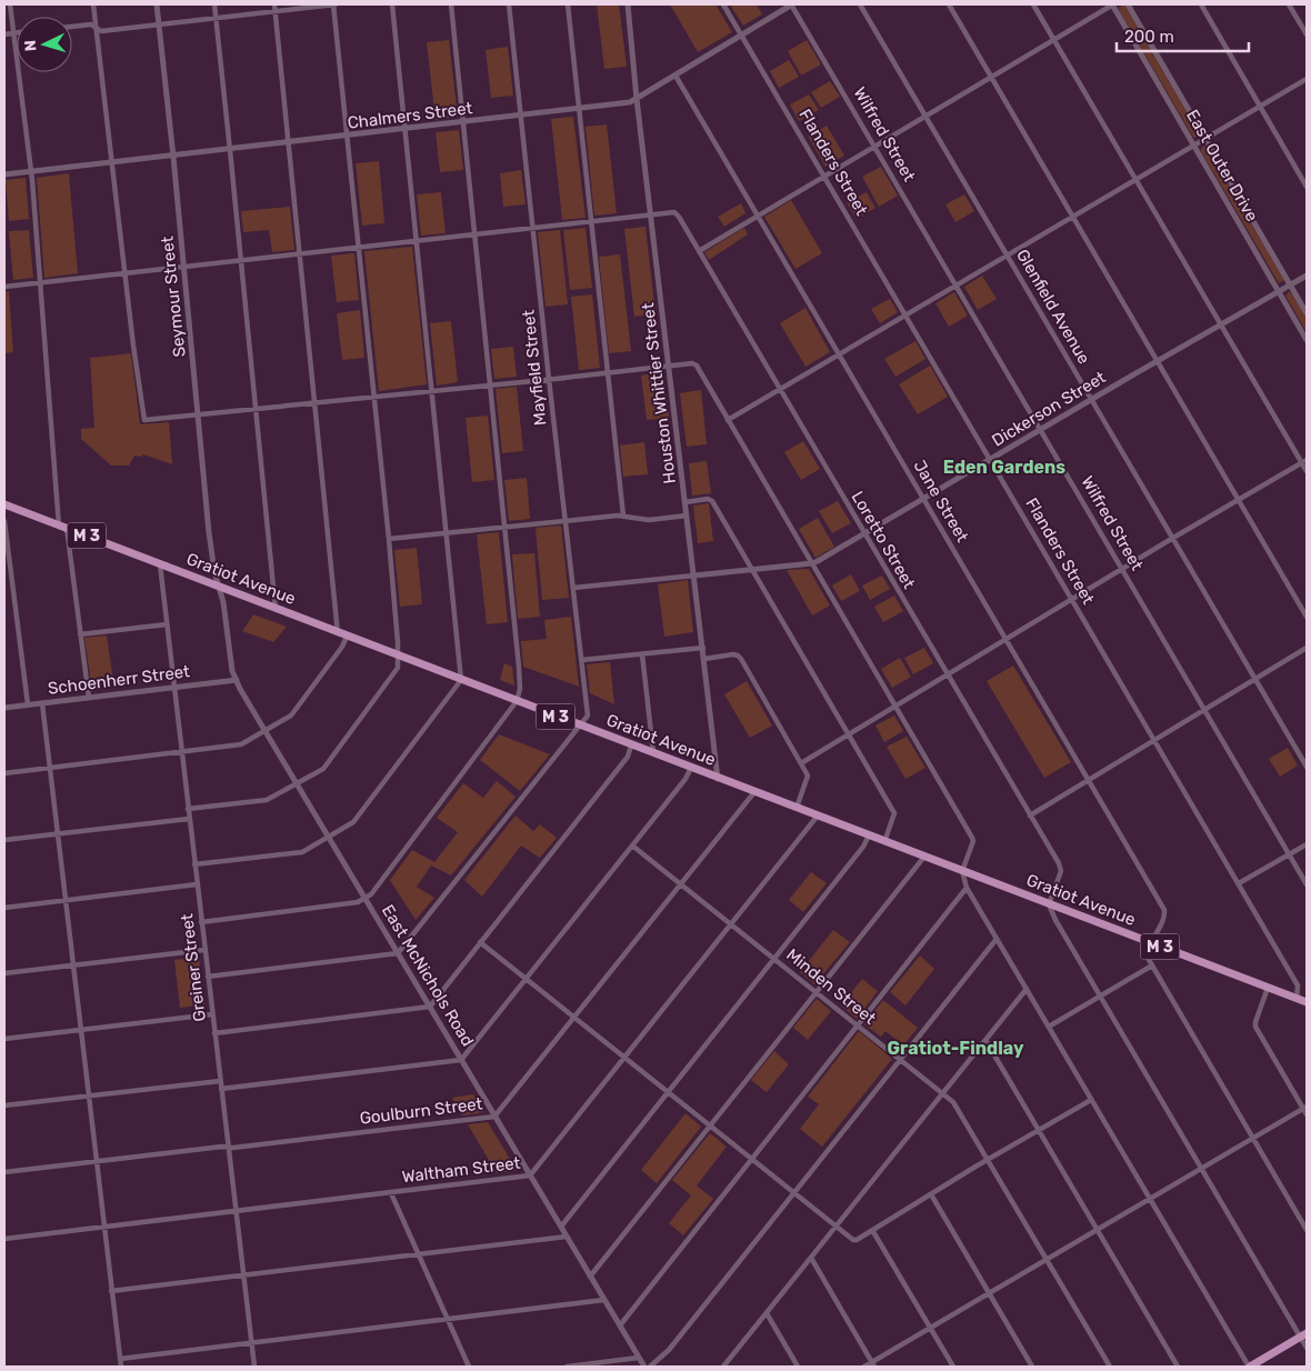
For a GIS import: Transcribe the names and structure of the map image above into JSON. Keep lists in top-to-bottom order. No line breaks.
{"streets":{"main road":["M 3","Gratiot Avenue"],"street":["Chalmers Street","Wilfred Street","Flanders Street","East Outer Drive","Seymour Street","Glenfield Avenue","Mayfield Street","Houston Whittier Street","Dickerson Street","Jane Street","Loretto Street","Schoenherr Street","Greiner Street","East McNichols Road","Minden Street","Goulburn Street","Waltham Street"]},"crossings":[["Chalmers Street","Wilfred Street"],["Chalmers Street","Flanders Street"],["Chalmers Street","Seymour Street"],["Chalmers Street","Mayfield Street"],["Chalmers Street","Houston Whittier Street"],["Chalmers Street","Jane Street"],["Wilfred Street","Dickerson Street"],["Flanders Street","Dickerson Street"],["Flanders Street","Gratiot Avenue"],["East Outer Drive","Dickerson Street"],["Seymour Street","Gratiot Avenue"],["Seymour Street","East McNichols Road"],["Glenfield Avenue","Dickerson Street"],["Mayfield Street","Dickerson Street"],["Mayfield Street","Gratiot Avenue"],["Houston Whittier Street","Dickerson Street"],["Houston Whittier Street","Loretto Street"],["Houston Whittier Street","Gratiot Avenue"],["Dickerson Street","Jane Street"],["Dickerson Street","Loretto Street"],["Jane Street","Gratiot Avenue"],["Loretto Street","Gratiot Avenue"],["Gratiot Avenue","Greiner Street"],["Gratiot Avenue","East McNichols Road"],["Gratiot Avenue","Goulburn Street"],["Gratiot Avenue","Waltham Street"],["Schoenherr Street","Greiner Street"],["Schoenherr Street","East McNichols Road"],["Greiner Street","Goulburn Street"],["Greiner Street","Waltham Street"],["East McNichols Road","Goulburn Street"],["East McNichols Road","Waltham Street"],["Minden Street","Goulburn Street"],["Minden Street","Waltham Street"]],"districts":["Eden Gardens","Gratiot-Findlay"],"scale_bar":"200 m","north":"left"}
